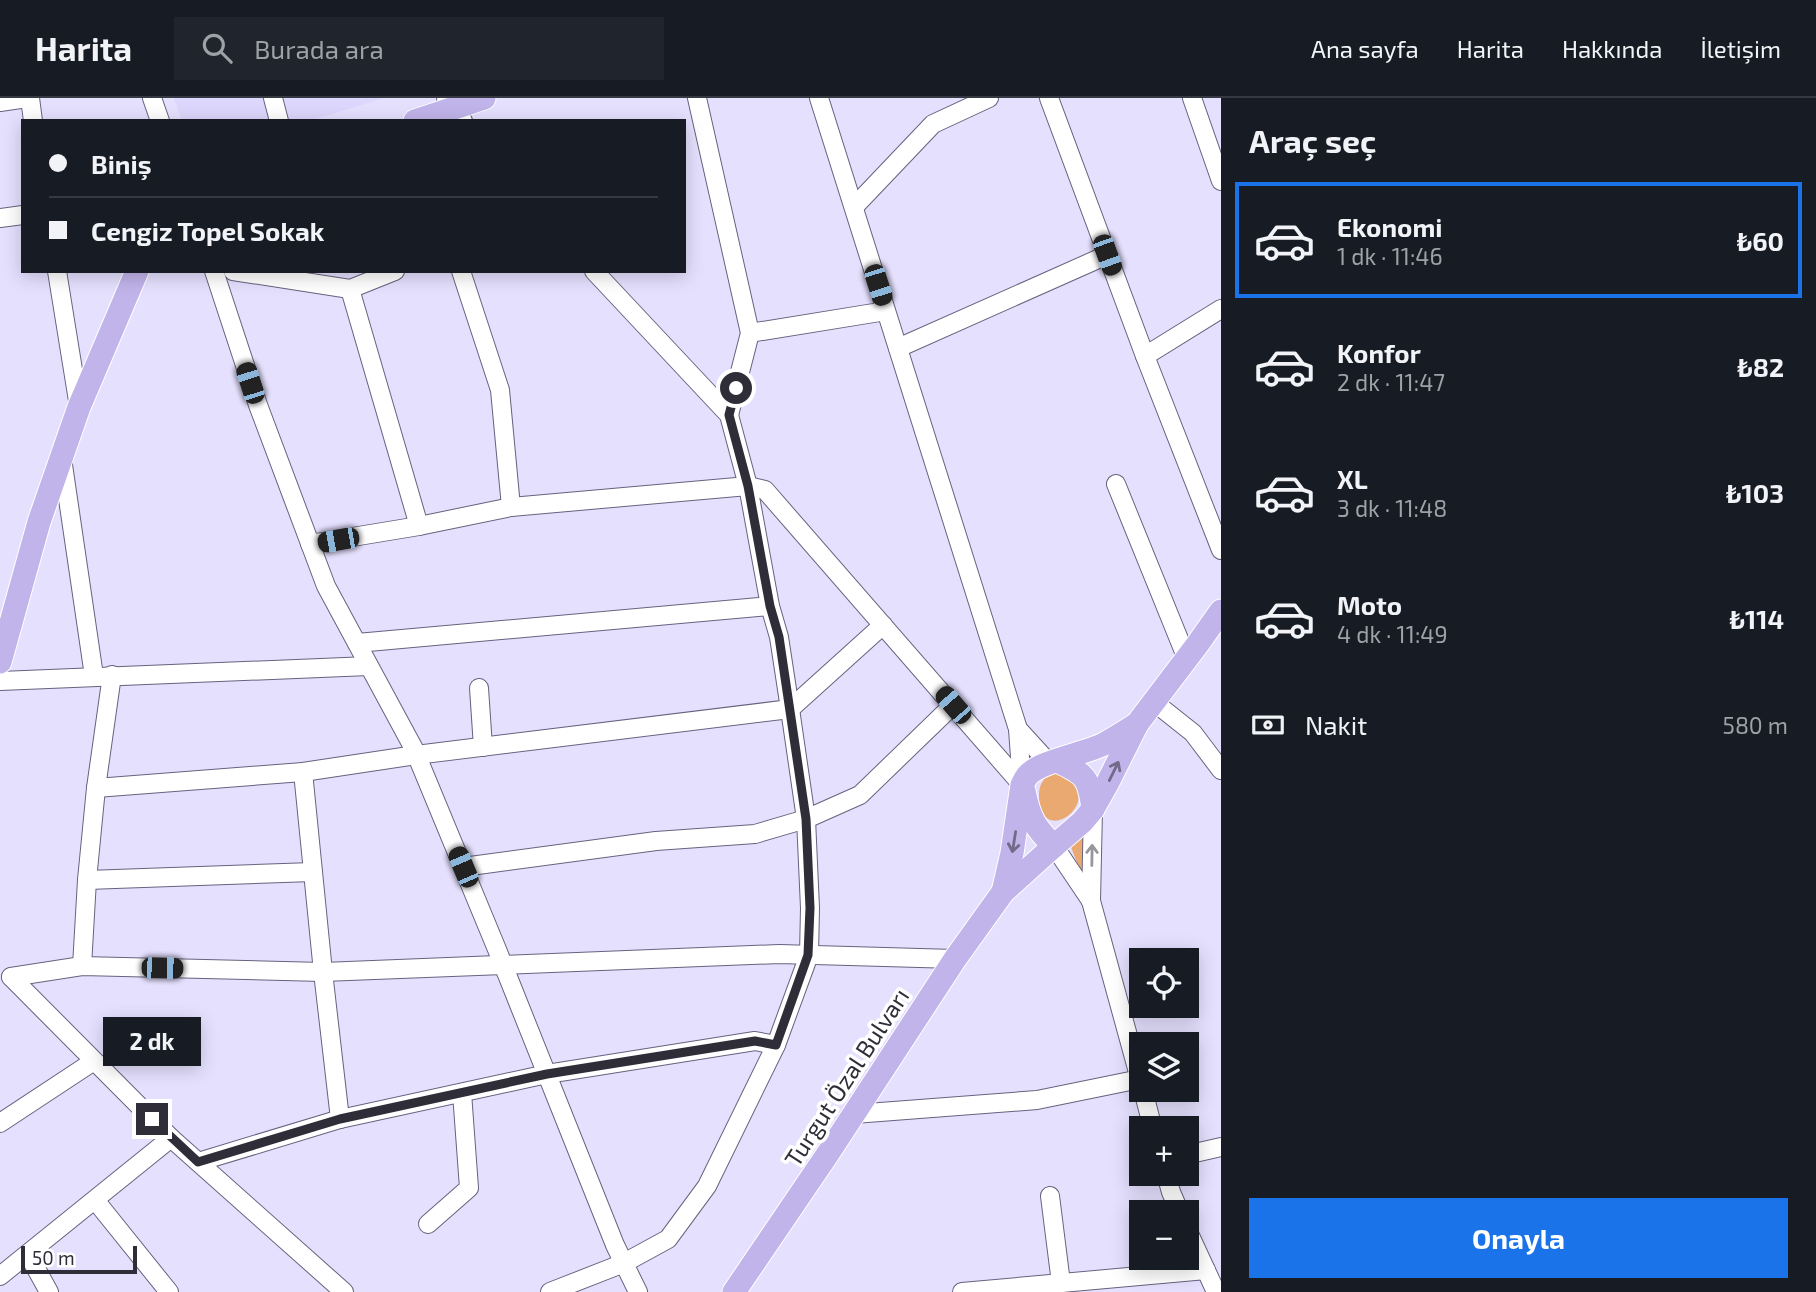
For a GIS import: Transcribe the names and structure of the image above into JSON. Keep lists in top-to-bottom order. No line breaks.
{"streets":{"main road":["Turgut Özal Bulvarı"]},"scale_bar":"50 m","page":{"header":"Harita","search":"Burada ara","nav":["Ana sayfa","Harita","Hakkında","İletişim"],"heading":"Araç seç","banner":["Biniş","Cengiz Topel Sokak"],"list":[{"name":"Ekonomi","note":"1 dk · 11:46","value":"₺60"},{"name":"Konfor","note":"2 dk · 11:47","value":"₺82"},{"name":"XL","note":"3 dk · 11:48","value":"₺103"},{"name":"Moto","note":"4 dk · 11:49","value":"₺114"}],"pay":["Nakit","580 m"],"map_buttons":["+","−"],"bubble":"2 dk","buttons":"Onayla","scale":"50 m"}}
